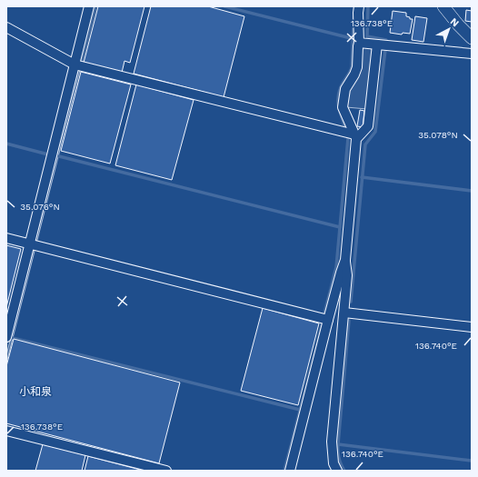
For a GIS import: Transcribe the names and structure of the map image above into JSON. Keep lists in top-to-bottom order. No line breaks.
{"districts":["小和泉"],"north":"top right","coordinates":["136.738°E","35.078°N","35.076°N","136.740°E"]}
